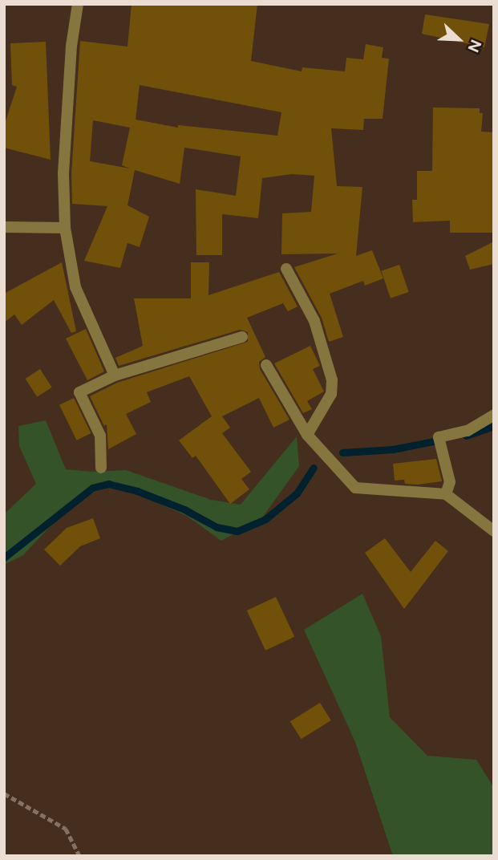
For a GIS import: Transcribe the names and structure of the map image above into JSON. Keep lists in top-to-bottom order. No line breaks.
{"north":"bottom right"}
